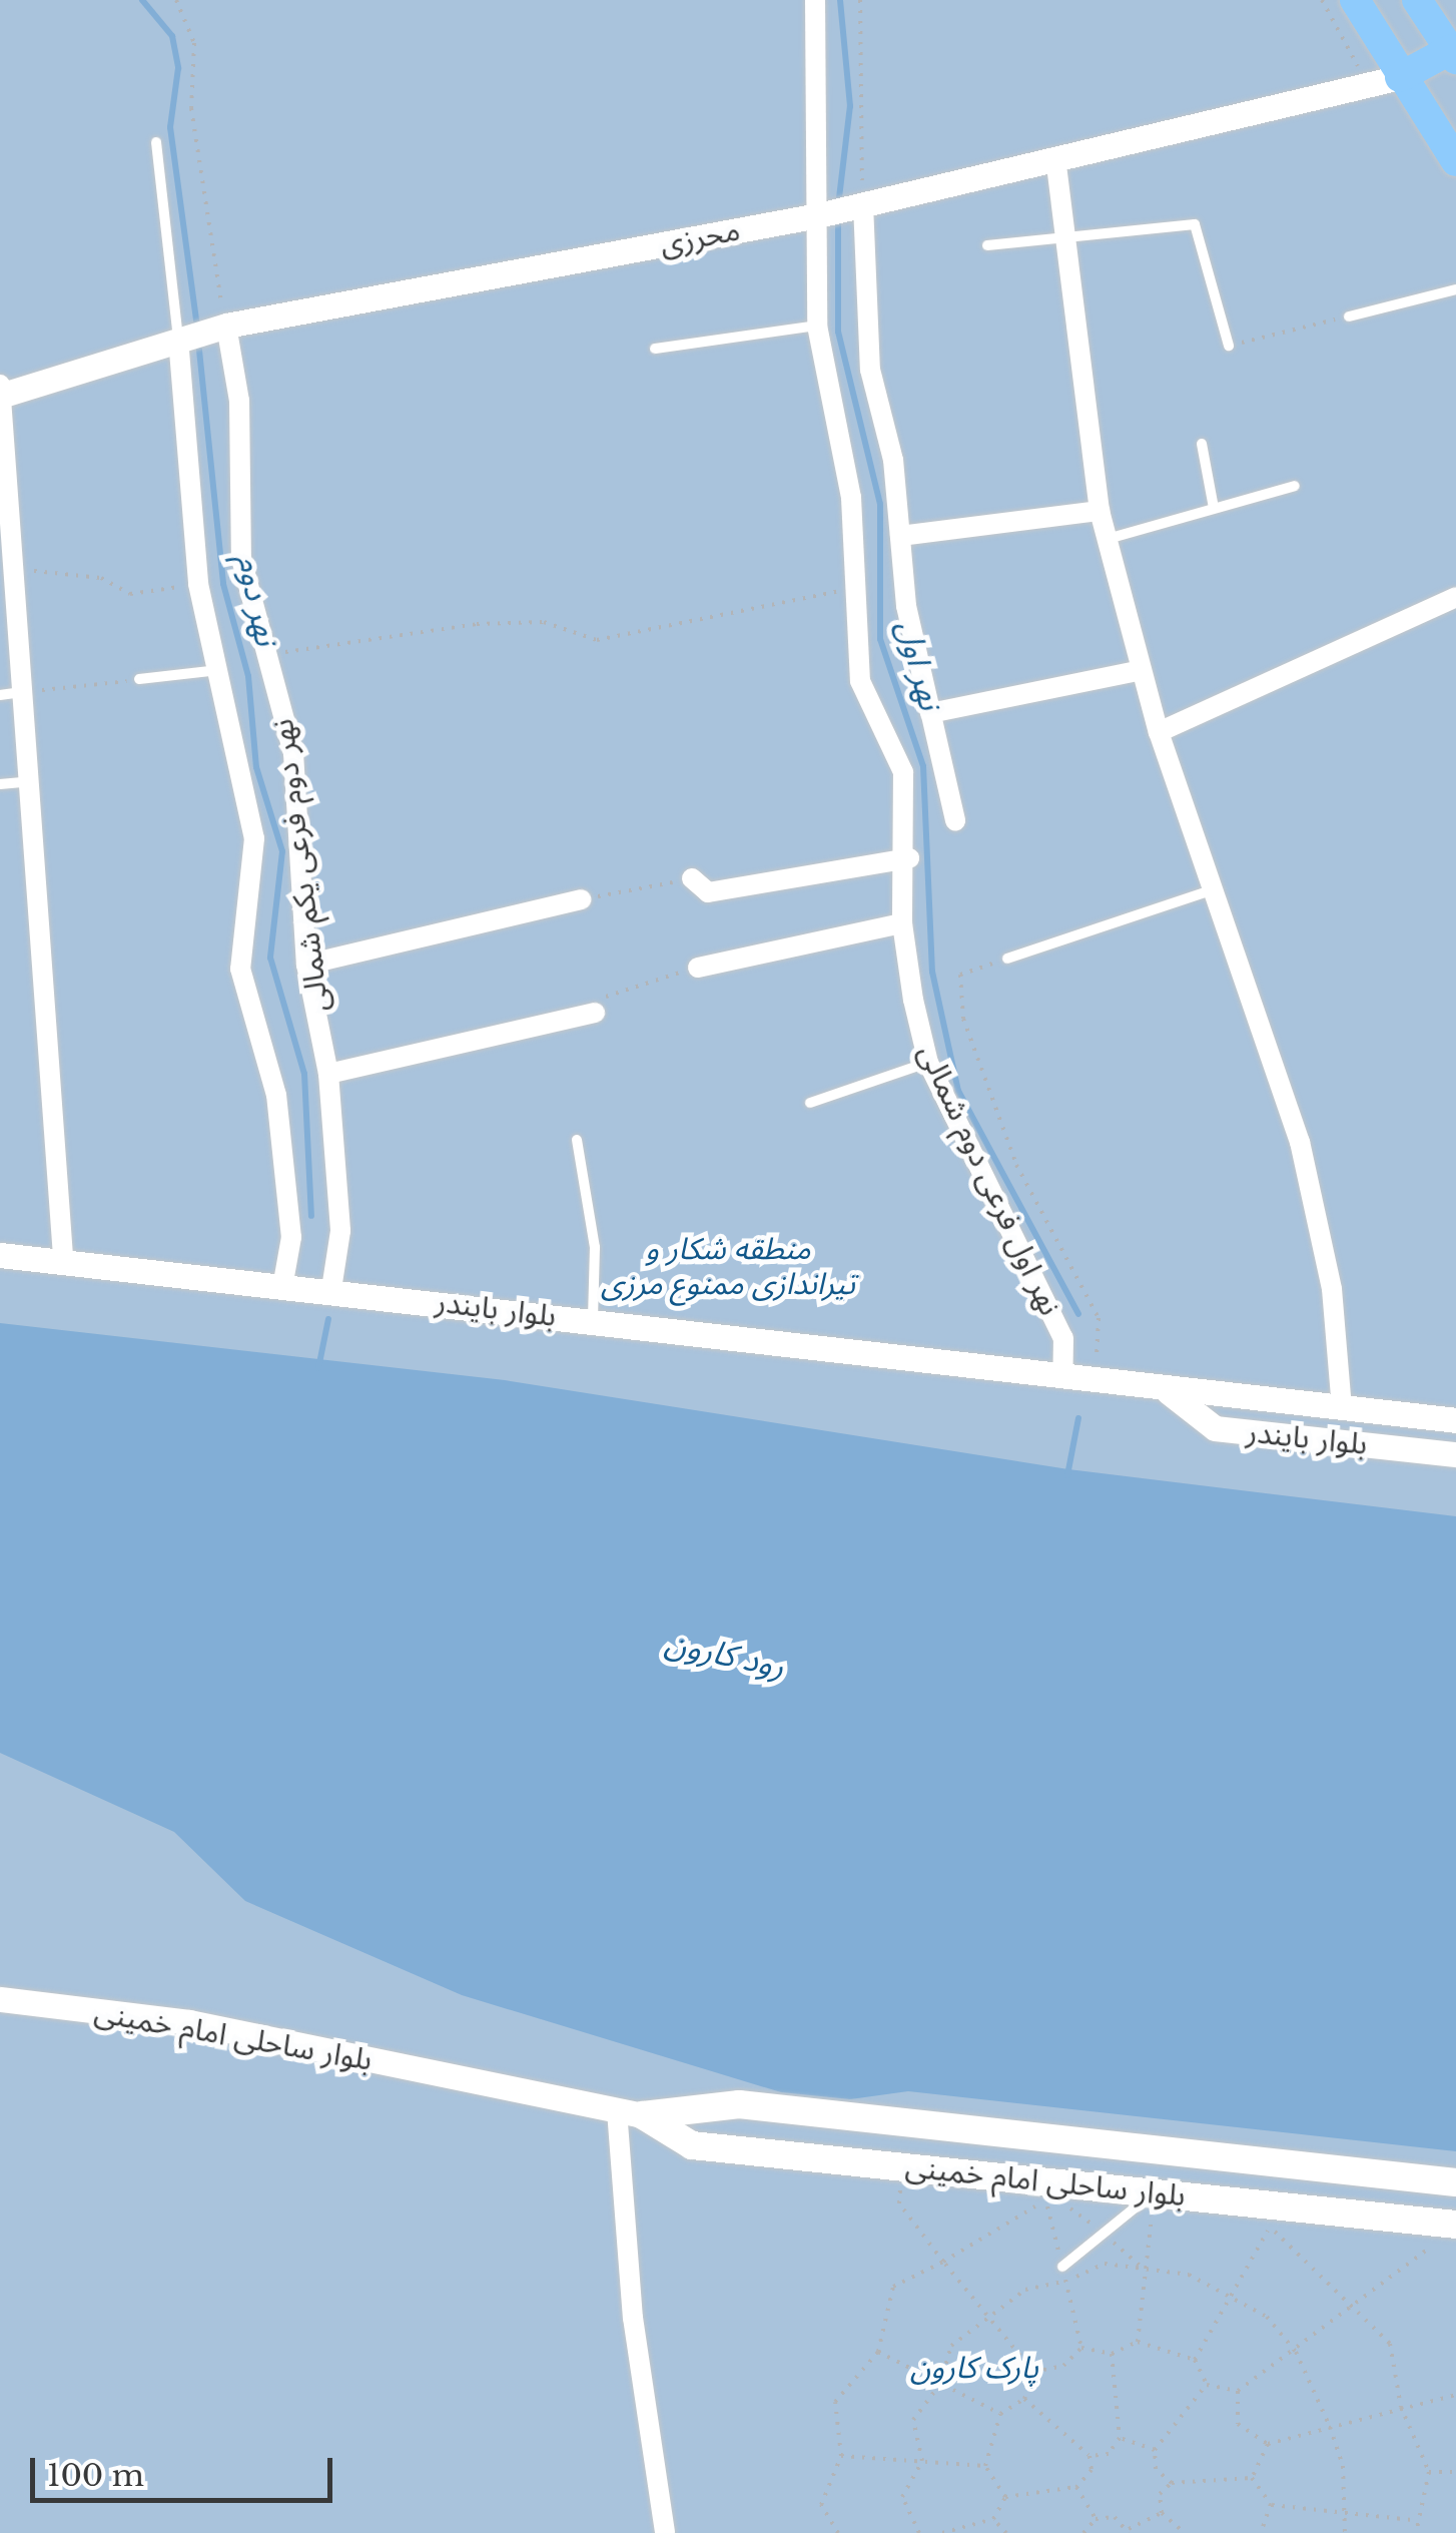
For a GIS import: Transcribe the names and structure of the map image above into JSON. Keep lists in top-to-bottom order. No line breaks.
{"streets":{"main road":["بلوار ساحلی امام خمینی"],"street":["محرزی","نهر دوم فرعی یکم شمالی","نهر اول فرعی دوم شمالی","بلوار بایندر"]},"crossings":[["محرزی","نهر دوم فرعی یکم شمالی"],["محرزی","نهر اول فرعی دوم شمالی"],["نهر دوم فرعی یکم شمالی","بلوار بایندر"],["نهر اول فرعی دوم شمالی","بلوار بایندر"]],"water":["نهر دوم","نهر اول","رود کارون"],"parks":["منطقه شکار و تیراندازی ممنوع مرزی","پارک کارون"],"scale_bar":"100 m"}
